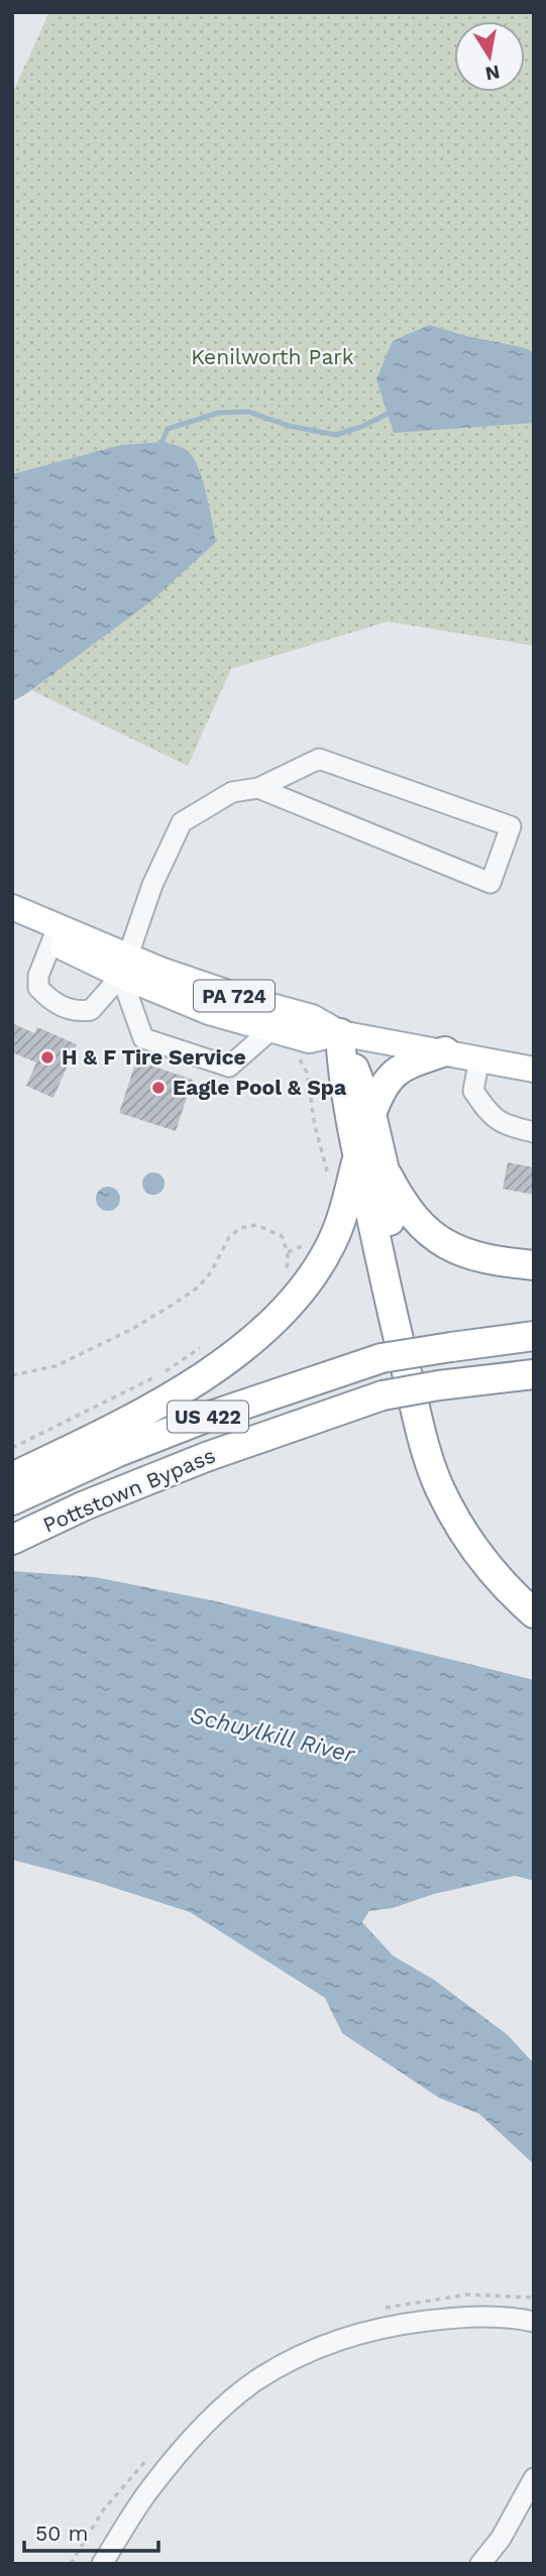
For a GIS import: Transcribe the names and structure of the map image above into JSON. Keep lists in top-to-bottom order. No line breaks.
{"streets":{"highway":["US 422","Pottstown Bypass"],"main road":["PA 724"]},"water":["Schuylkill River"],"parks":["Kenilworth Park"],"places":["H & F Tire Service","Eagle Pool & Spa"],"scale_bar":"50 m","north":"bottom"}
